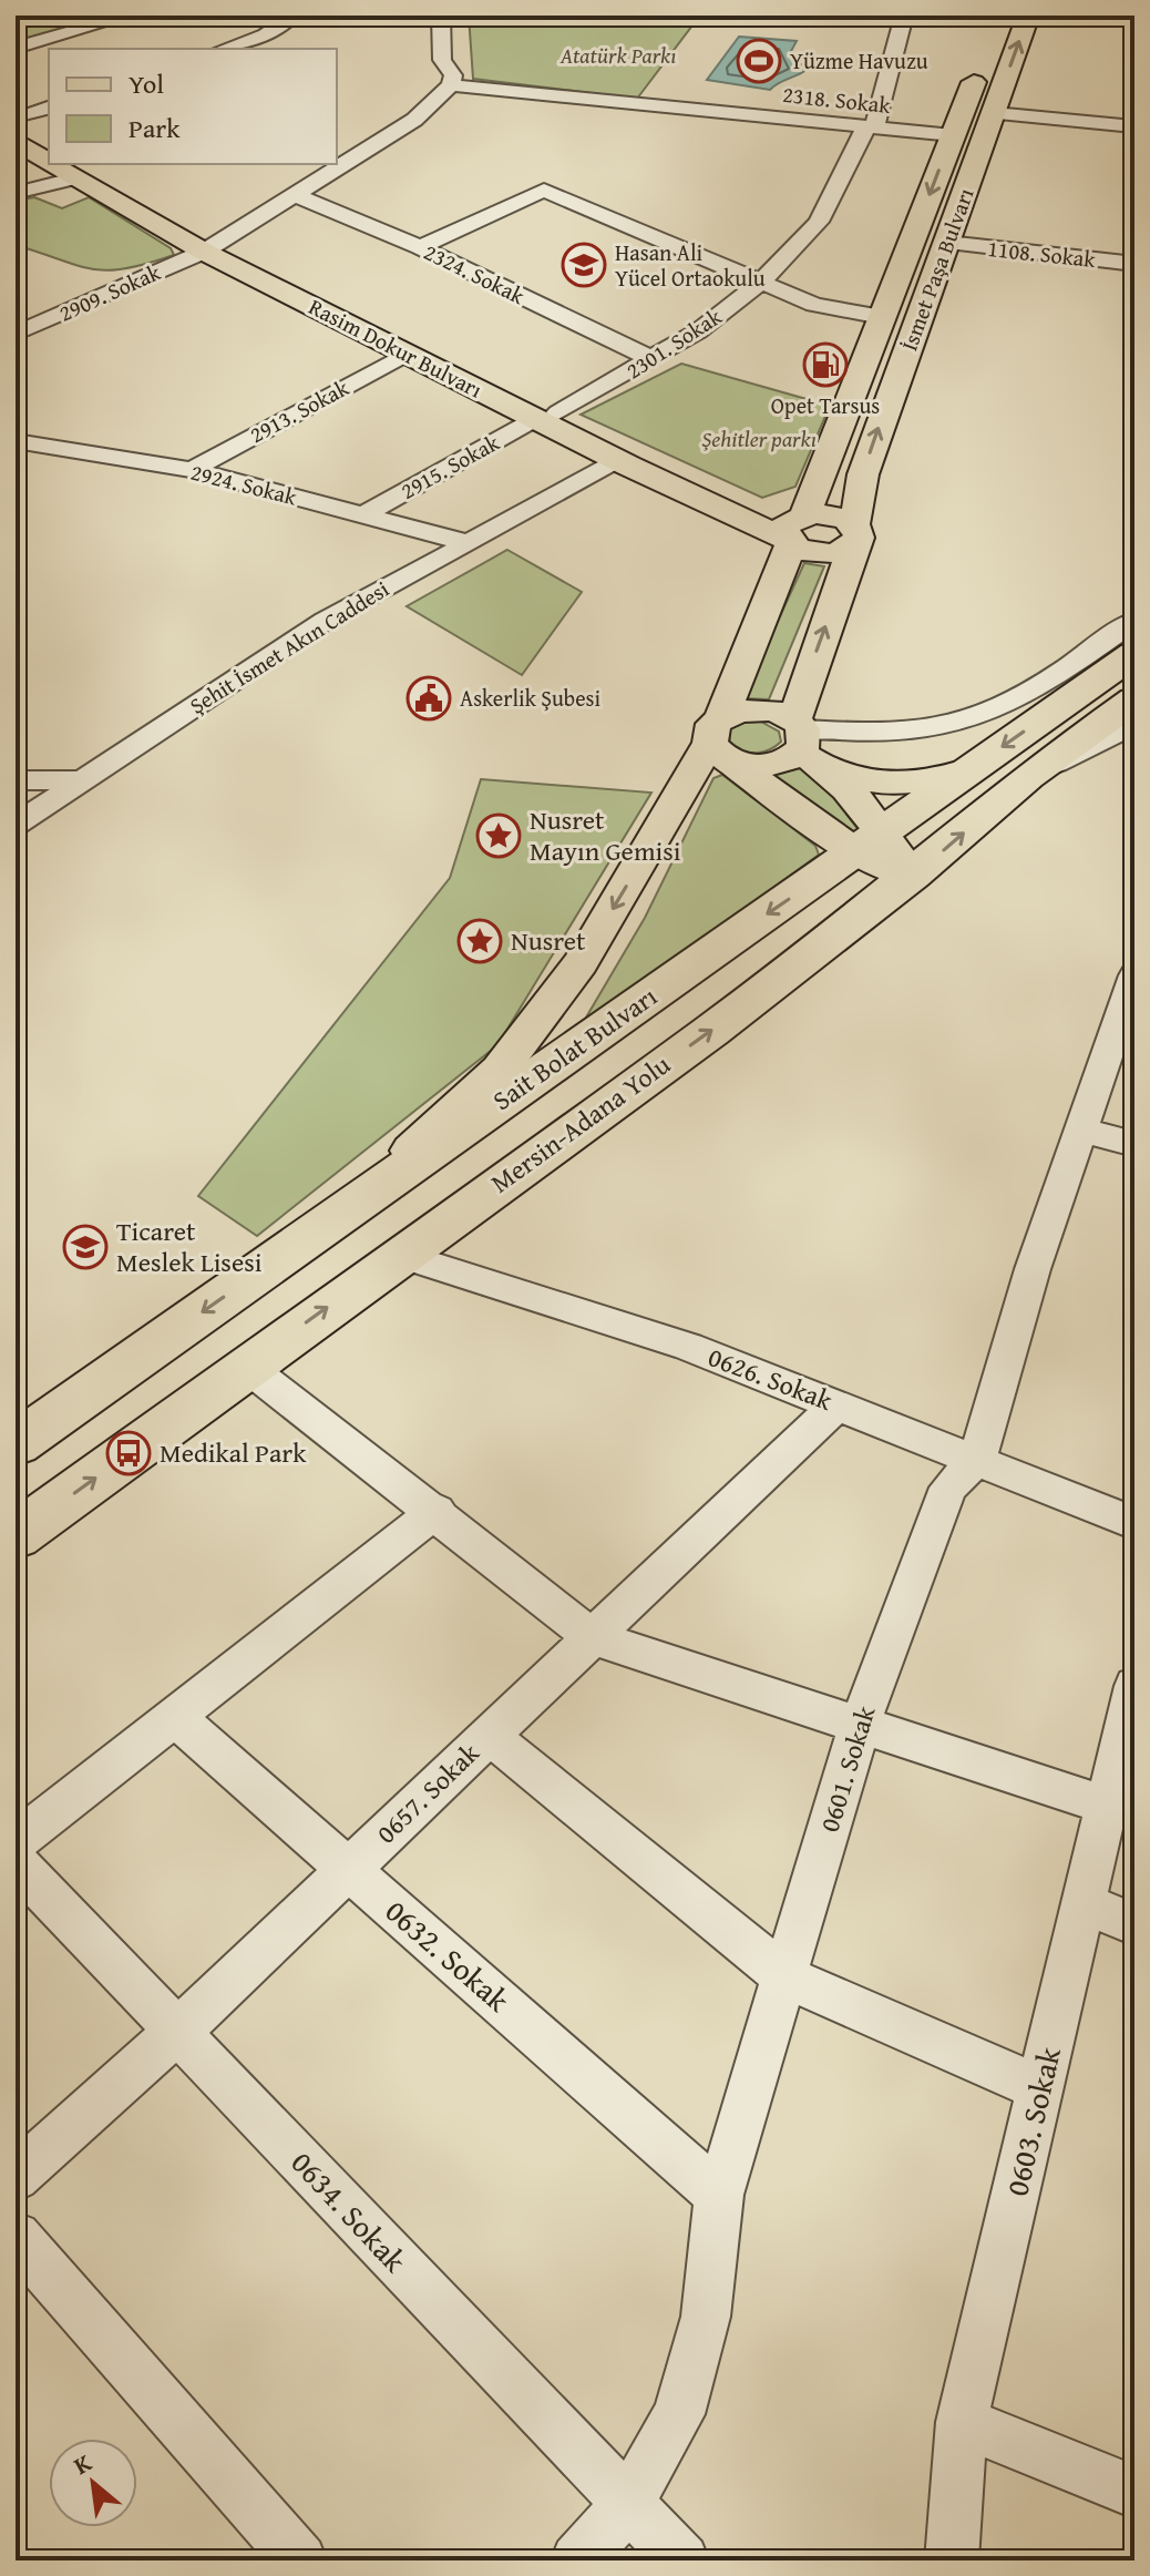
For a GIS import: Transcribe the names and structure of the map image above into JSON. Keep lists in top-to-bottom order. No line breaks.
{"streets":{"highway":["Sait Bolat Bulvarı","Mersin-Adana Yolu"],"main road":["İsmet Paşa Bulvarı","Rasim Dokur Bulvarı"],"street":["2318. Sokak","1108. Sokak","2324. Sokak","2909. Sokak","2301. Sokak","2913. Sokak","2915. Sokak","2924. Sokak","Şehit İsmet Akın Caddesi","0626. Sokak","0601. Sokak","0657. Sokak","0632. Sokak","0603. Sokak","0634. Sokak"]},"crossings":[["2318. Sokak","İsmet Paşa Bulvarı"],["2318. Sokak","2909. Sokak"],["2318. Sokak","2301. Sokak"],["1108. Sokak","İsmet Paşa Bulvarı"],["İsmet Paşa Bulvarı","Rasim Dokur Bulvarı"],["İsmet Paşa Bulvarı","Sait Bolat Bulvarı"],["2324. Sokak","2909. Sokak"],["2324. Sokak","2301. Sokak"],["2909. Sokak","Rasim Dokur Bulvarı"],["2301. Sokak","Rasim Dokur Bulvarı"],["2301. Sokak","2915. Sokak"],["Rasim Dokur Bulvarı","2913. Sokak"],["Rasim Dokur Bulvarı","2915. Sokak"],["Rasim Dokur Bulvarı","Şehit İsmet Akın Caddesi"],["2913. Sokak","2924. Sokak"],["2915. Sokak","2924. Sokak"],["2924. Sokak","Şehit İsmet Akın Caddesi"],["Mersin-Adana Yolu","0626. Sokak"],["0626. Sokak","0601. Sokak"],["0626. Sokak","0657. Sokak"],["0601. Sokak","0632. Sokak"],["0601. Sokak","0634. Sokak"],["0657. Sokak","0632. Sokak"],["0657. Sokak","0634. Sokak"]],"one_way":["Sait Bolat Bulvarı","Mersin-Adana Yolu"],"parks":["Atatürk Parkı","Şehitler parkı"],"places":{"sports":["Yüzme Havuzu"],"school or university":["Hasan Ali Yücel Ortaokulu","Ticaret Meslek Lisesi"],"fuel station":["Opet Tarsus"],"public building":["Askerlik Şubesi"],"place":["Nusret Mayın Gemisi","Nusret"],"bus stop":["Medikal Park"]},"legend":["Yol","Park"],"north":"top left"}
